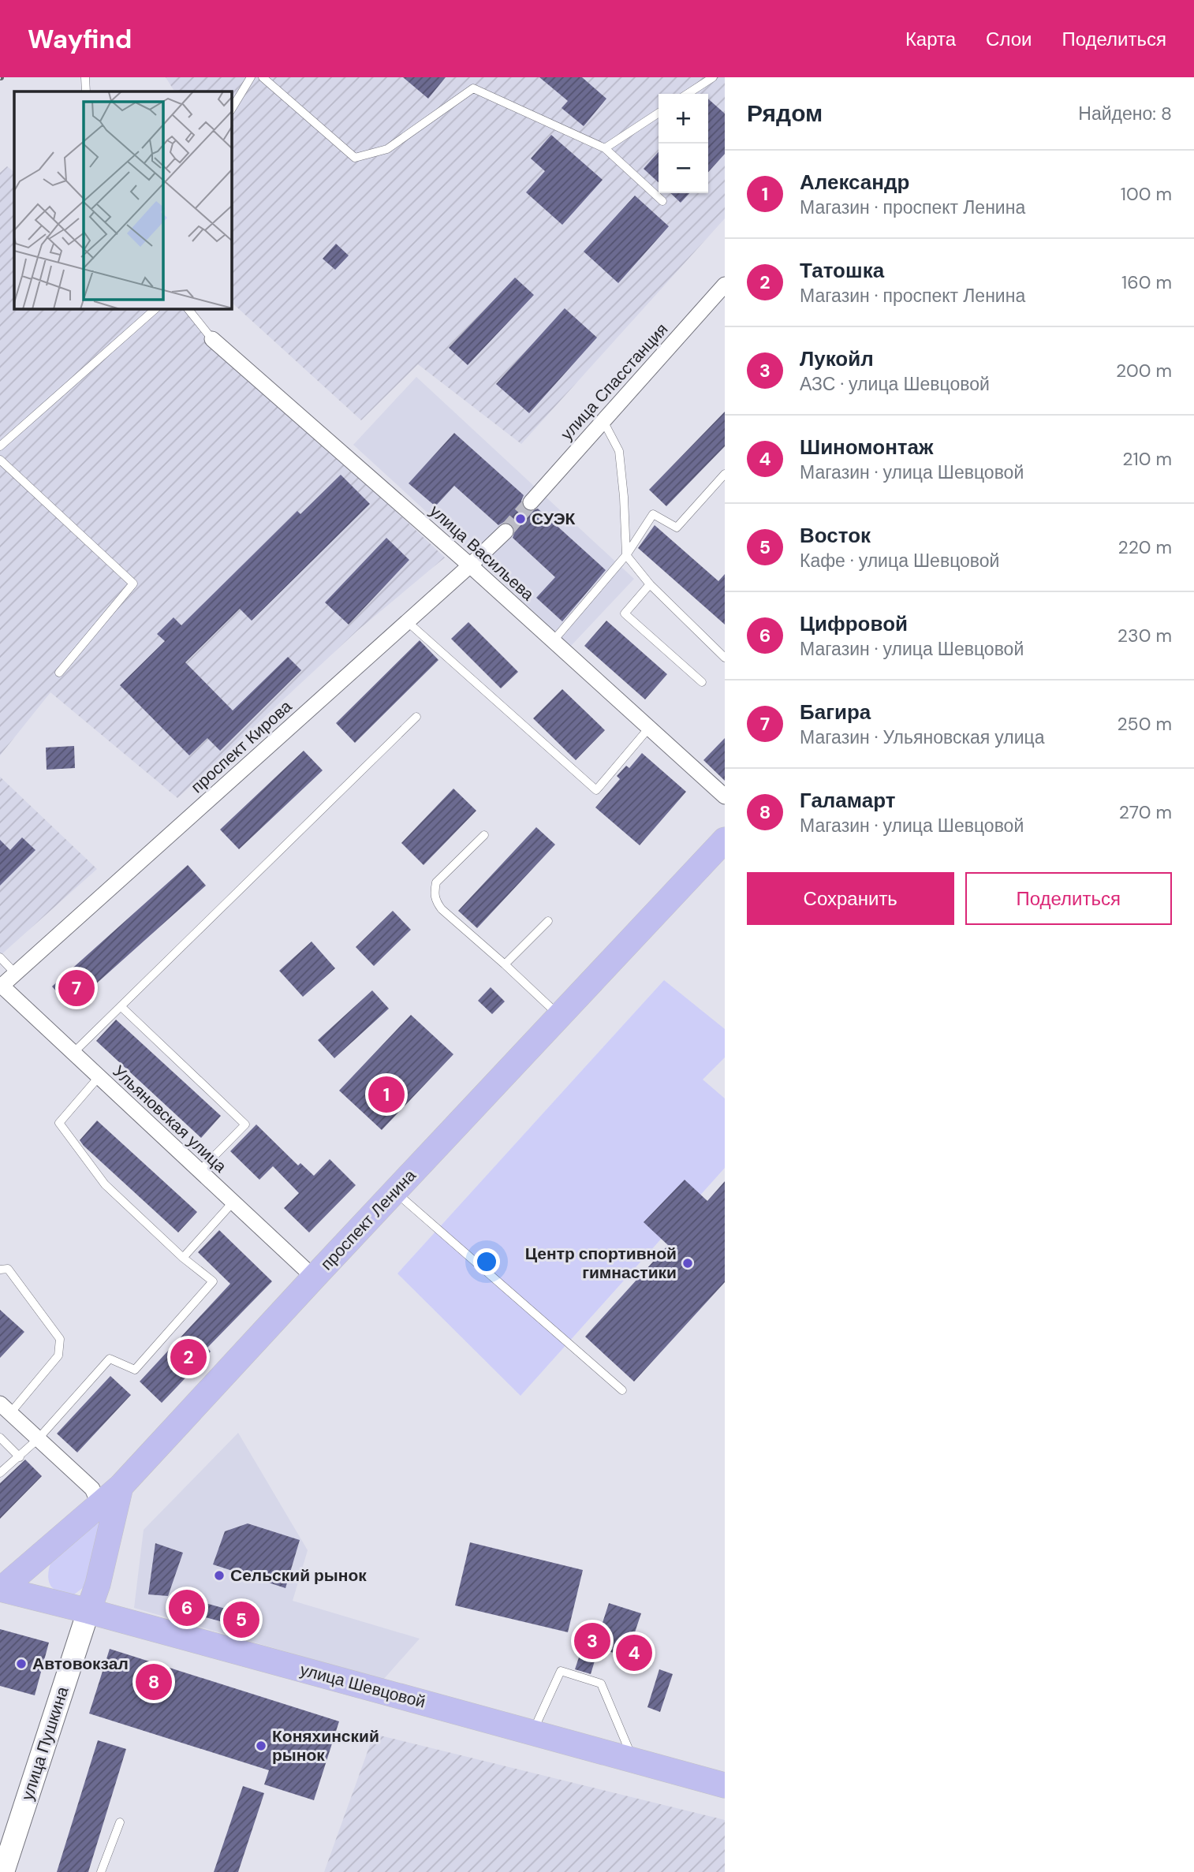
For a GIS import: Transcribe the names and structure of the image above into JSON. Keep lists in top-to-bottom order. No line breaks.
{"streets":{"main road":["проспект Ленина","улица Шевцовой","улица Пушкина"],"street":["улица Спасстанция","улица Васильева","проспект Кирова","Ульяновская улица"]},"crossings":[["улица Васильева","проспект Кирова"],["проспект Кирова","Ульяновская улица"],["Ульяновская улица","проспект Ленина"],["проспект Ленина","улица Шевцовой"],["проспект Ленина","улица Пушкина"],["улица Шевцовой","улица Пушкина"]],"places":["СУЭК","Центр спортивной гимнастики","Сельский рынок","Автовокзал","Коняхинский рынок"],"page":{"header":"Wayfind","nav":["Карта","Слои","Поделиться"],"heading":["Рядом","Найдено: 8"],"map_buttons":["+","−"],"list":[{"mark":"1","name":"Александр","note":"Магазин · проспект Ленина","value":"100 m"},{"mark":"2","name":"Татошка","note":"Магазин · проспект Ленина","value":"160 m"},{"mark":"3","name":"Лукойл","note":"АЗС · улица Шевцовой","value":"200 m"},{"mark":"4","name":"Шиномонтаж","note":"Магазин · улица Шевцовой","value":"210 m"},{"mark":"5","name":"Восток","note":"Кафе · улица Шевцовой","value":"220 m"},{"mark":"6","name":"Цифровой","note":"Магазин · улица Шевцовой","value":"230 m"},{"mark":"7","name":"Багира","note":"Магазин · Ульяновская улица","value":"250 m"},{"mark":"8","name":"Галамарт","note":"Магазин · улица Шевцовой","value":"270 m"}],"buttons":["Сохранить","Поделиться"],"pins":["7","1","2","6","5","3","4","8"]}}
